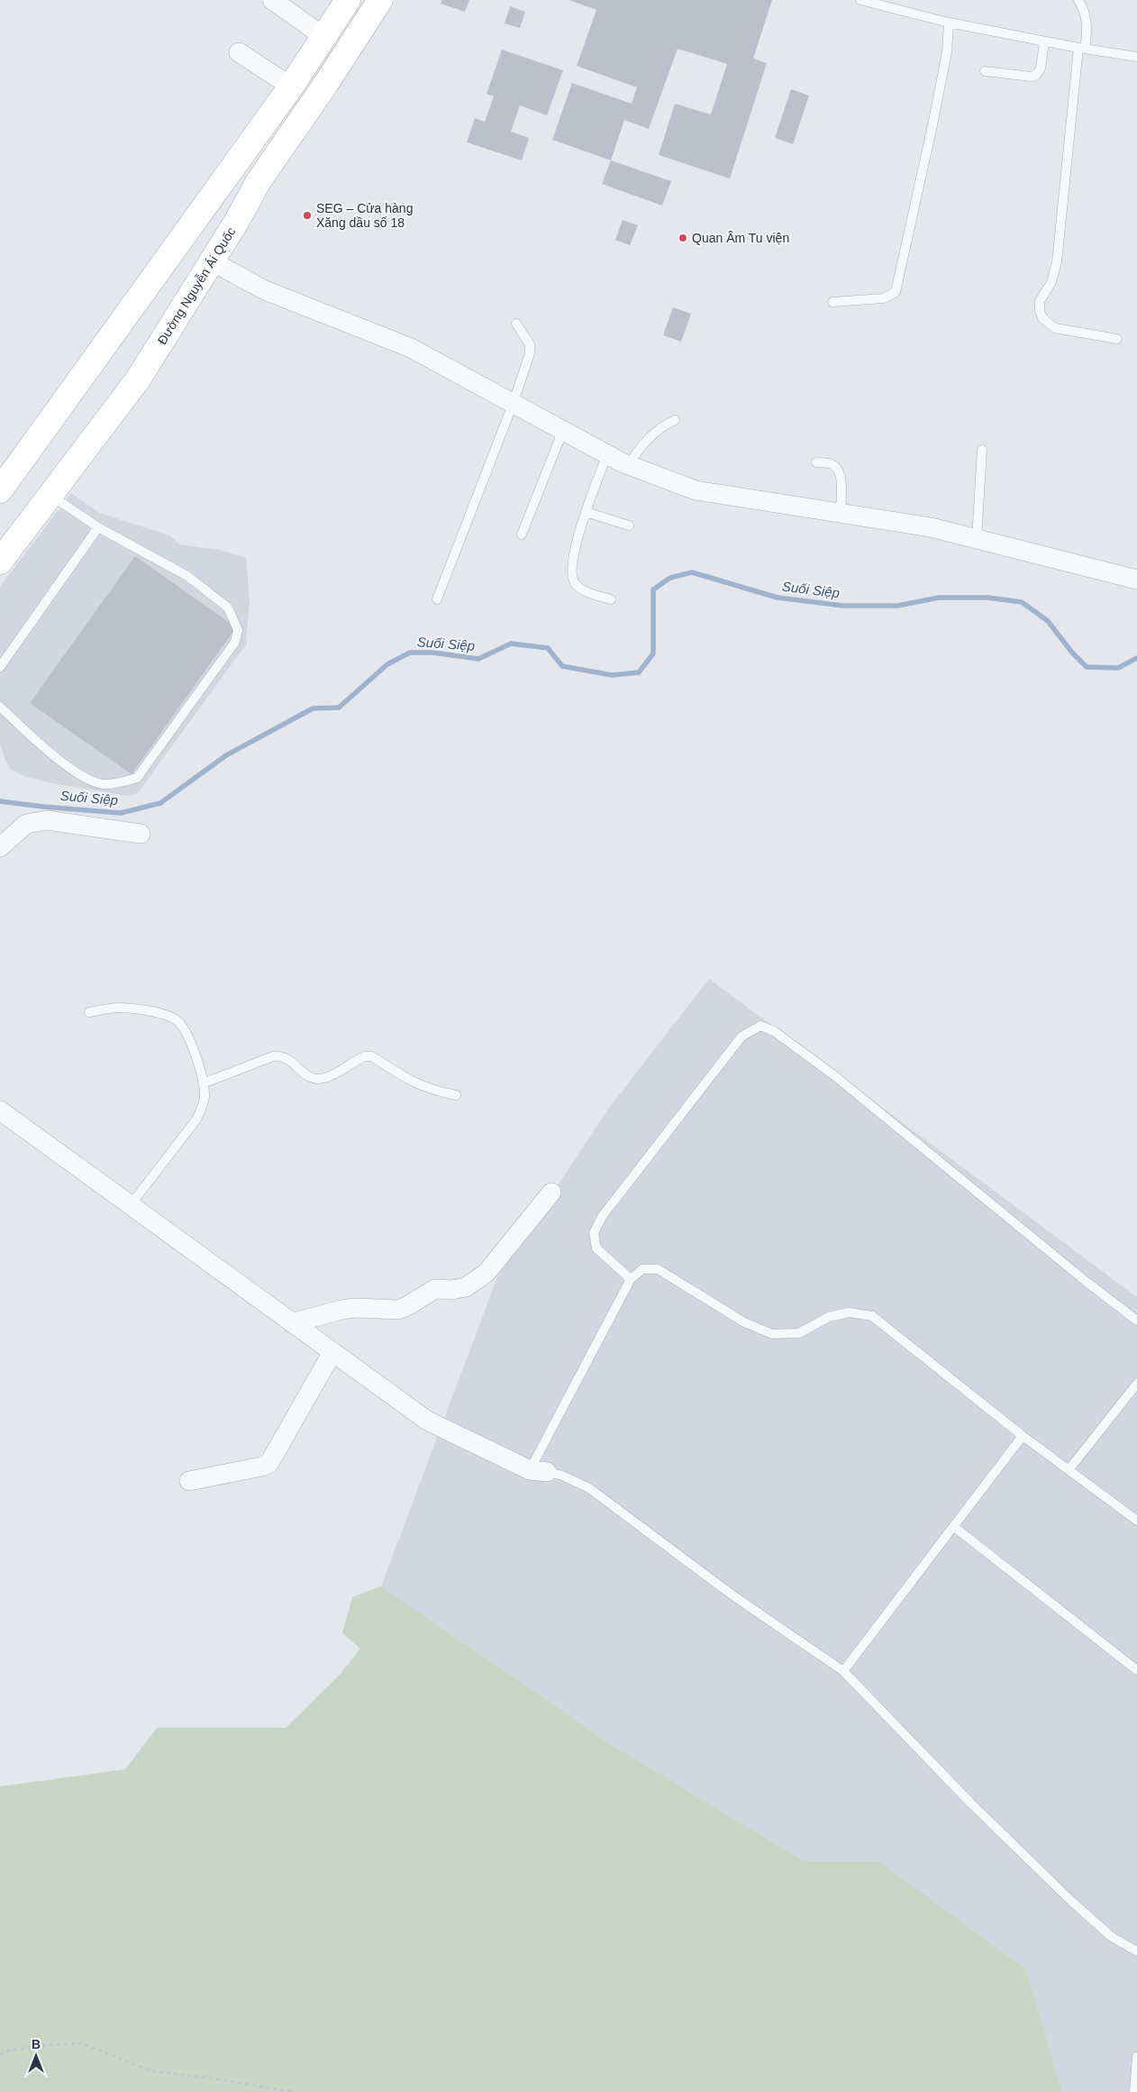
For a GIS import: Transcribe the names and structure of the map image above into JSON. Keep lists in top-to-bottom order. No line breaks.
{"streets":{"main road":["Đường Nguyễn Ái Quốc"]},"water":["Suối Siệp"],"places":["SEG – Cửa hàng Xăng dầu số 18","Quan Âm Tu viện"],"north":"top"}
